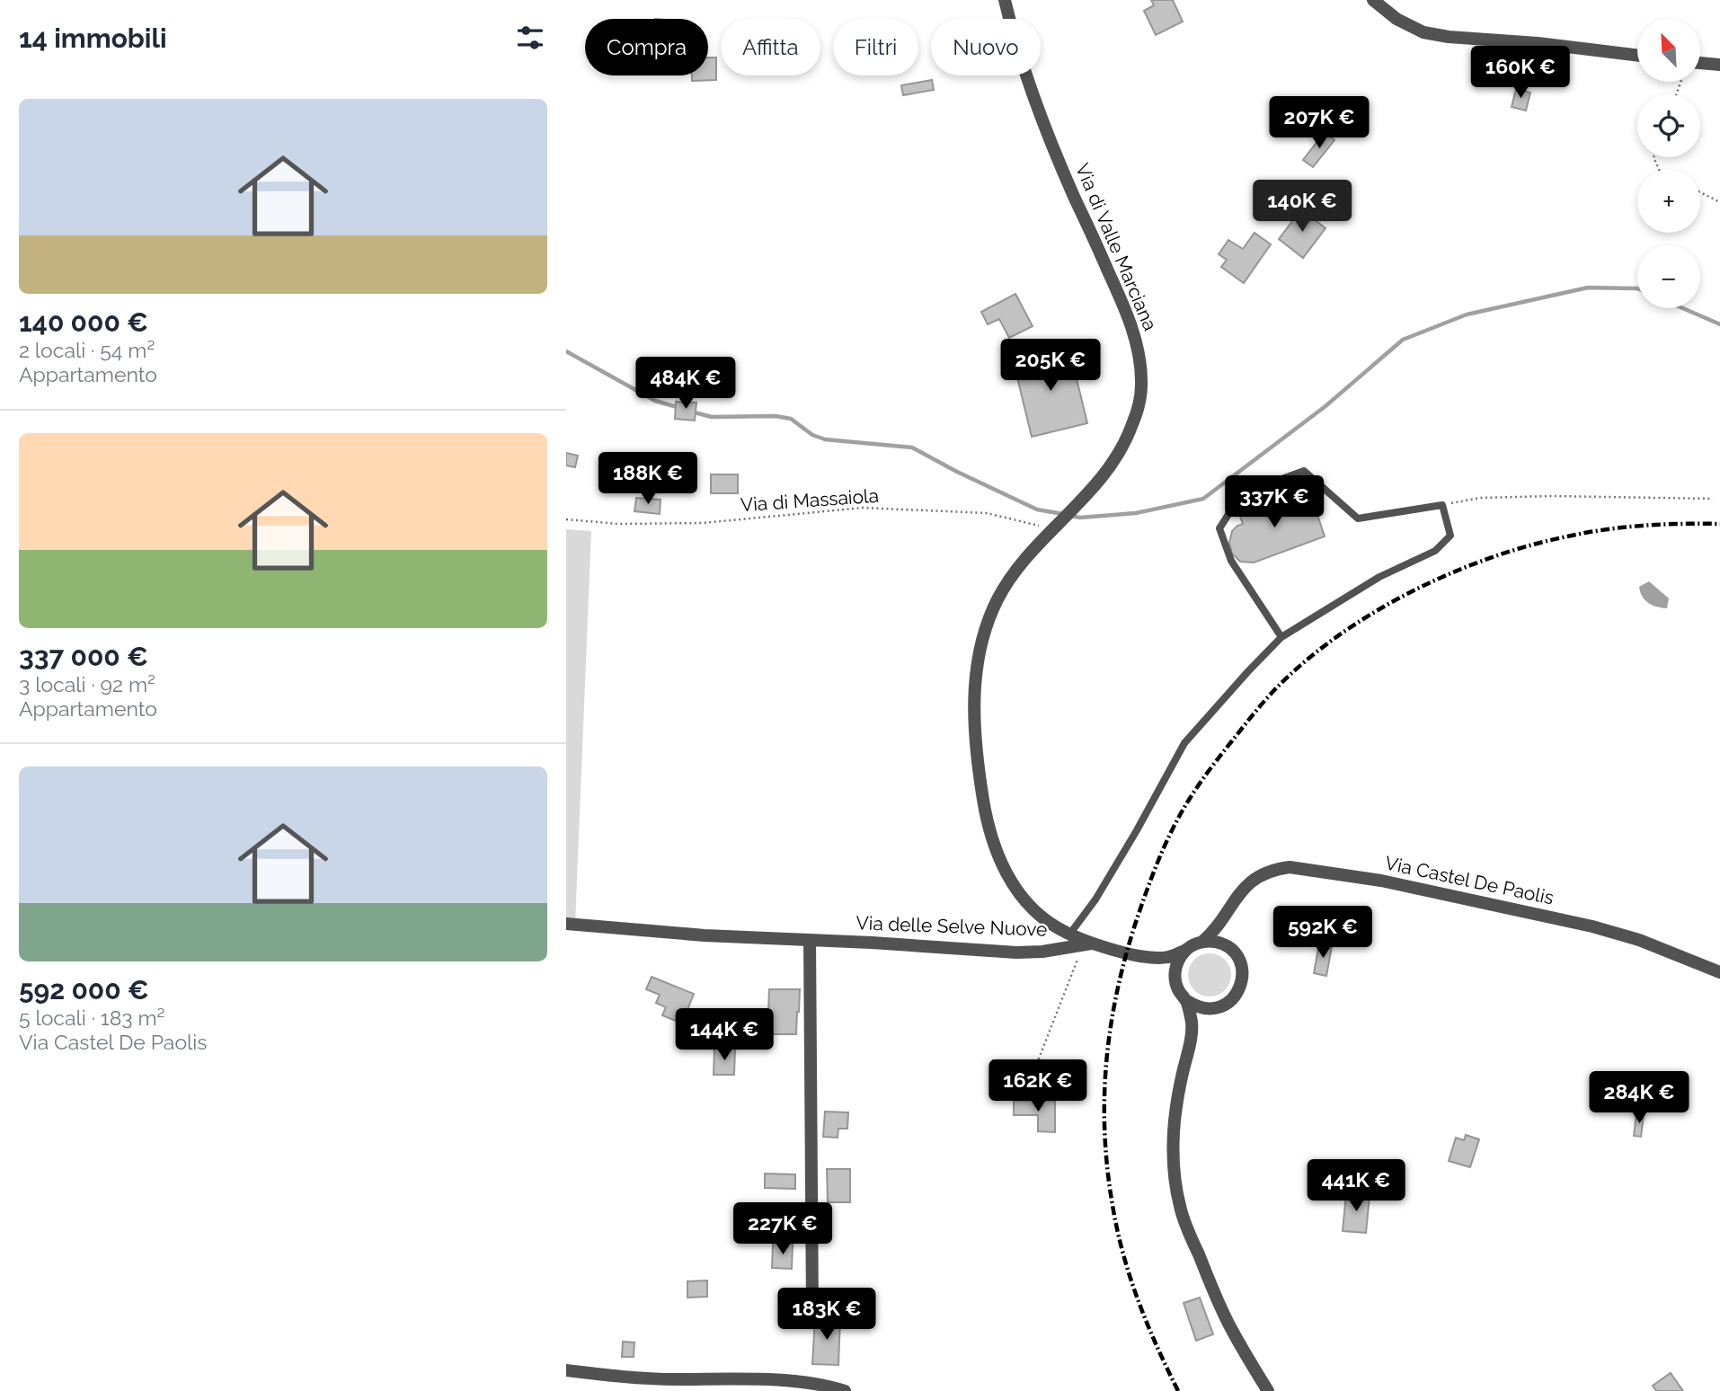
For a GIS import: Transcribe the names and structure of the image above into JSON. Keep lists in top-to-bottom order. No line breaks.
{"streets":{"street":["Via di Valle Marciana","Via Castel De Paolis","Via delle Selve Nuove"],"path":["Via di Massaiola"]},"crossings":[["Via di Valle Marciana","Via di Massaiola"],["Via di Valle Marciana","Via delle Selve Nuove"]],"north":"top left","page":{"heading":"14 immobili","map_buttons":["+","−"],"chip":["Compra","Affitta","Filtri","Nuovo"],"price":["160K €","207K €","140K €","205K €","484K €","188K €","337K €","592K €","144K €","162K €","284K €","441K €","227K €","183K €"],"list":[{"name":"140 000 €","note":"2 locali · 54 m² · Appartamento"},{"name":"337 000 €","note":"3 locali · 92 m² · Appartamento"},{"name":"592 000 €","note":"5 locali · 183 m² · Via Castel De Paolis"}]}}
